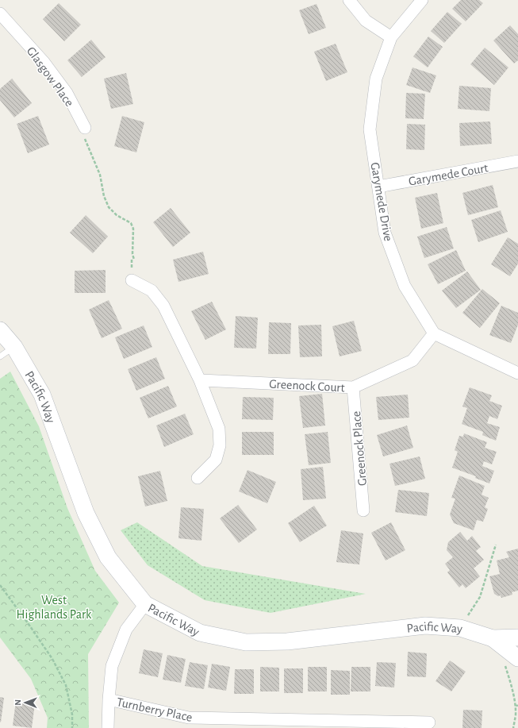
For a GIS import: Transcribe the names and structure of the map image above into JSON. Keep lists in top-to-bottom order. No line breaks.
{"streets":{"main road":["Pacific Way"],"street":["Glasgow Place","Garymede Court","Garymede Drive","Greenock Court","Greenock Place","Turnberry Place"]},"crossings":[["Garymede Court","Garymede Drive"],["Garymede Drive","Greenock Court"],["Greenock Court","Greenock Place"]],"parks":["West Highlands Park"],"north":"left"}
